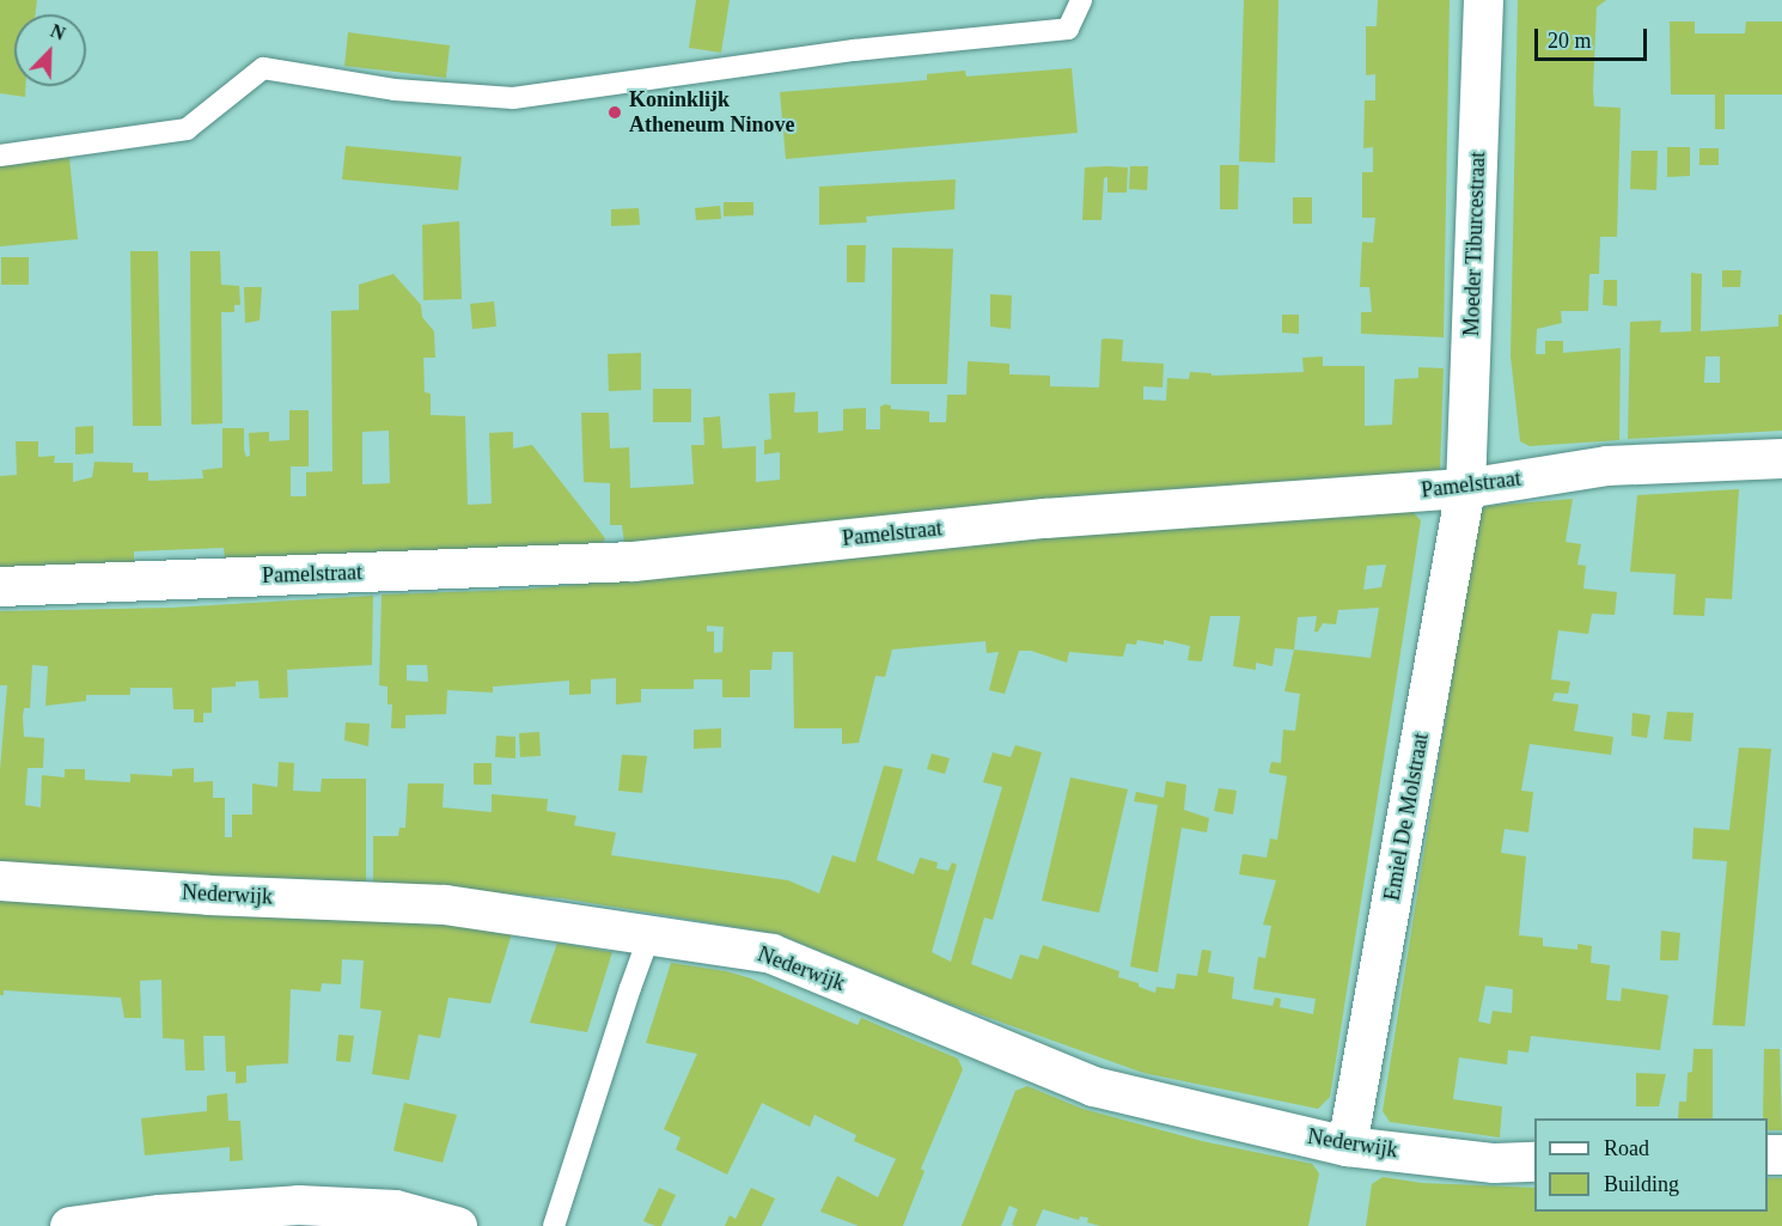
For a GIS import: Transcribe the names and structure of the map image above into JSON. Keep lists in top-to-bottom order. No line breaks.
{"streets":{"street":["Moeder Tiburcestraat","Pamelstraat","Emiel De Molstraat","Nederwijk"]},"crossings":[["Moeder Tiburcestraat","Pamelstraat"],["Moeder Tiburcestraat","Emiel De Molstraat"],["Pamelstraat","Emiel De Molstraat"],["Emiel De Molstraat","Nederwijk"]],"places":["Koninklijk Atheneum Ninove"],"legend":["Road","Building"],"scale_bar":"20 m","north":"top right"}
